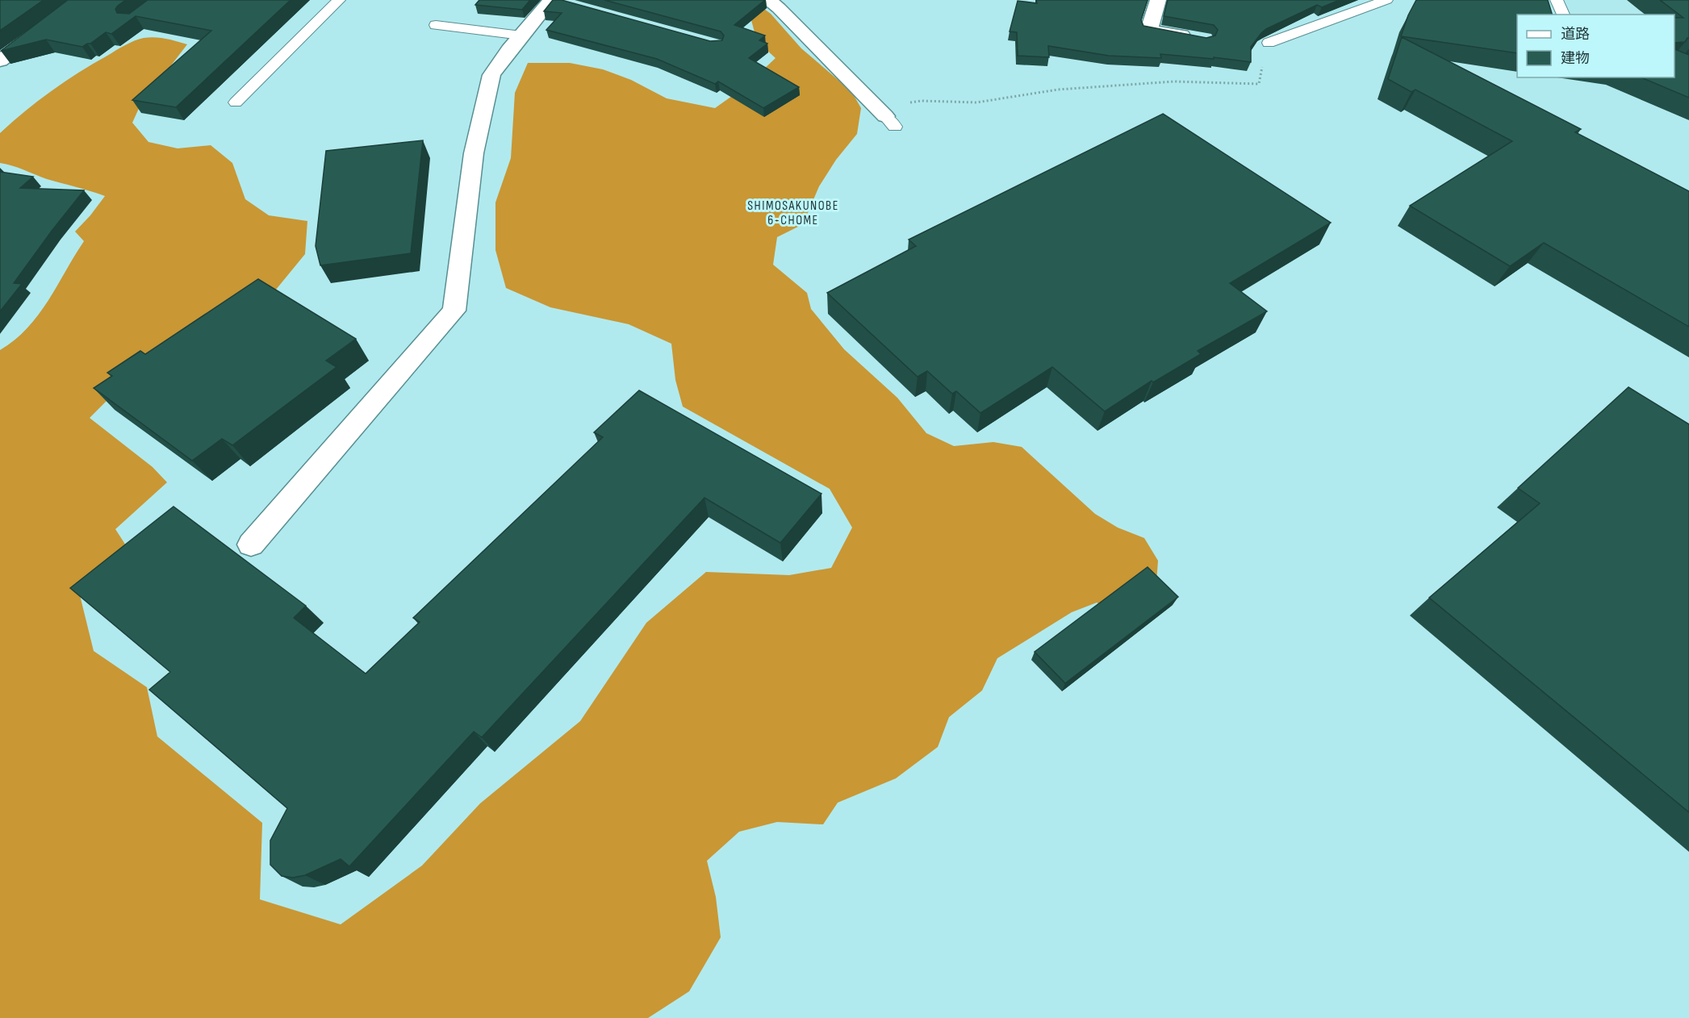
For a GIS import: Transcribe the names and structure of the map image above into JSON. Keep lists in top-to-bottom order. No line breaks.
{"districts":["SHIMOSAKUNOBE 6-CHOME"],"legend":["道路","建物"]}
